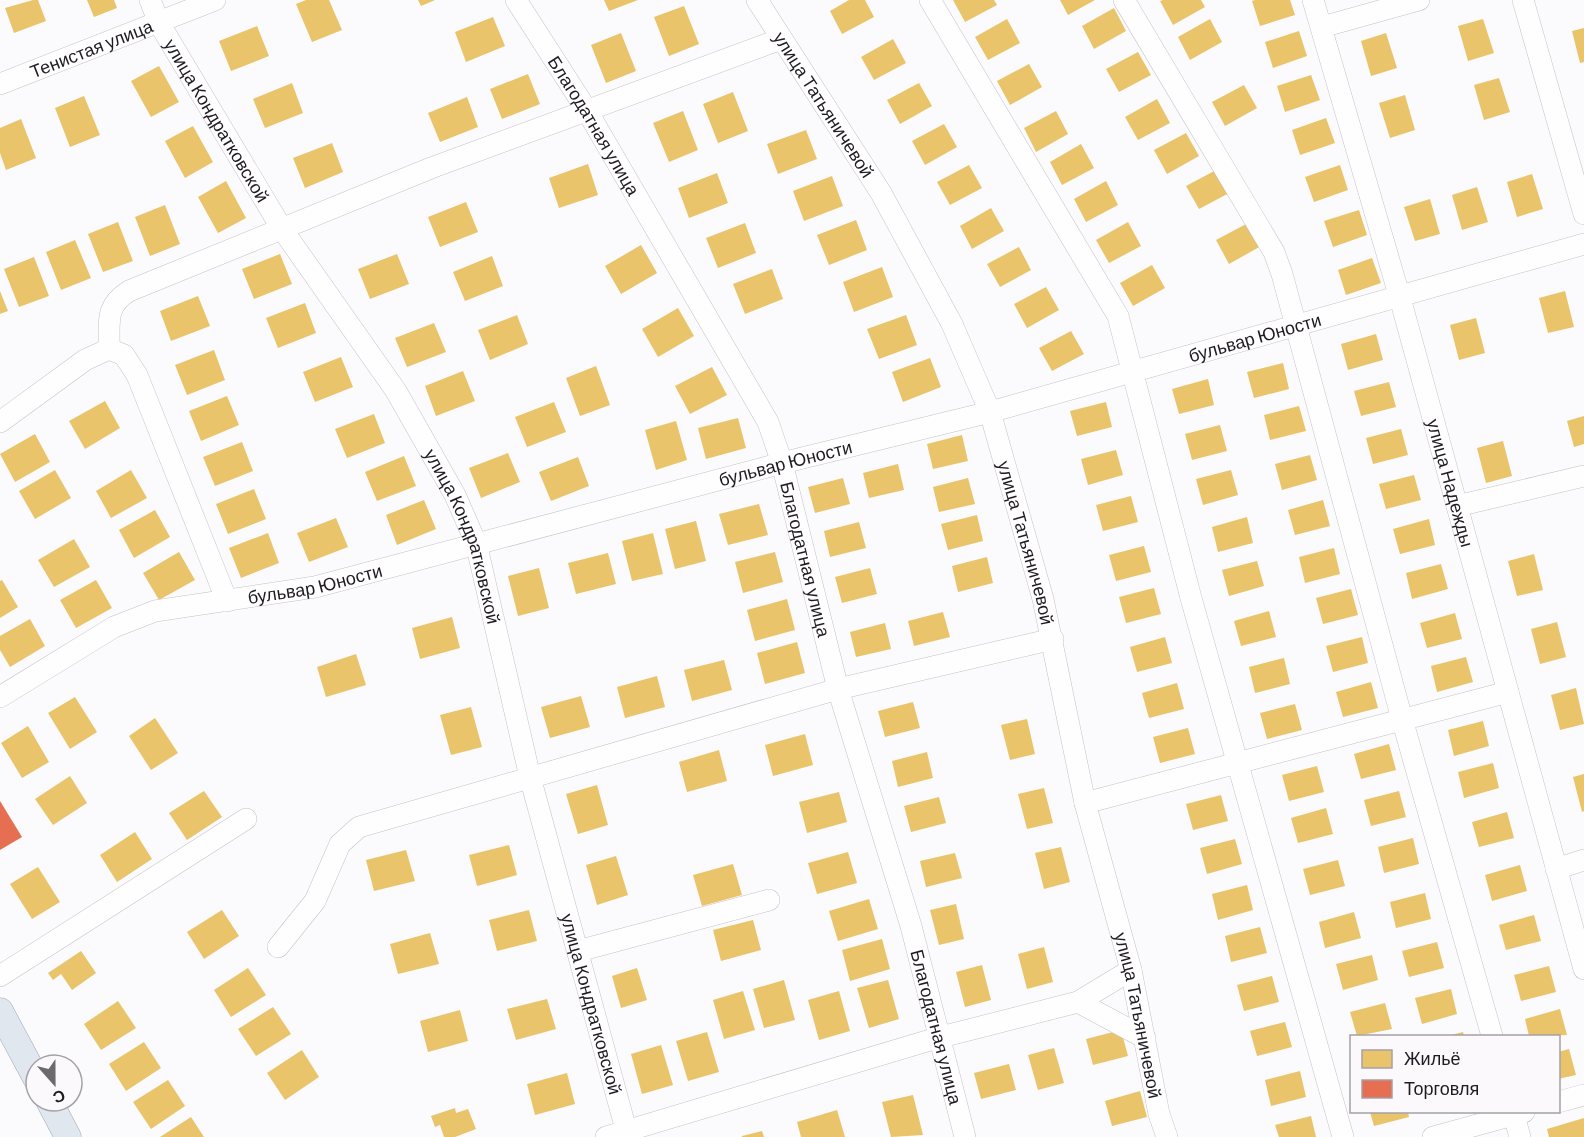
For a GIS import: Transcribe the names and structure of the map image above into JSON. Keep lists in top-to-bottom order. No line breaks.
{"streets":{"street":["Тенистая улица","улица Татьяничевой","улица Кондратковской","Благодатная улица","бульвар Юности","улица Надежды"]},"crossings":[["Тенистая улица","улица Кондратковской"],["улица Татьяничевой","бульвар Юности"],["улица Кондратковской","бульвар Юности"],["Благодатная улица","бульвар Юности"],["бульвар Юности","улица Надежды"]],"legend":["Жильё","Торговля"],"north":"bottom"}
